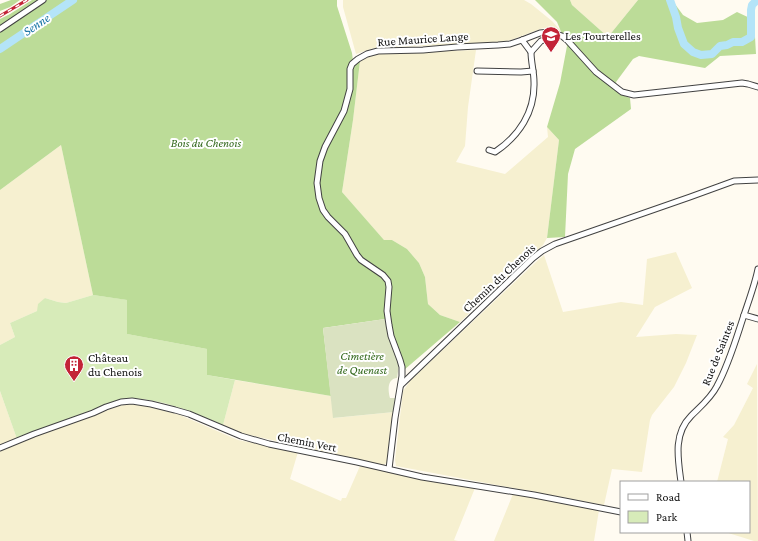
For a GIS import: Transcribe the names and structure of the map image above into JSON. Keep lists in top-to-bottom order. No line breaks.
{"streets":{"street":["Rue Maurice Lange","Chemin du Chenois","Rue de Saintes","Chemin Vert"]},"crossings":[["Rue Maurice Lange","Chemin du Chenois"]],"water":["Senne"],"parks":["Bois du Chenois","Cimetière de Quenast"],"places":{"school or university":["Les Tourterelles"],"building":["Château du Chenois"]},"legend":["Road","Park"]}
